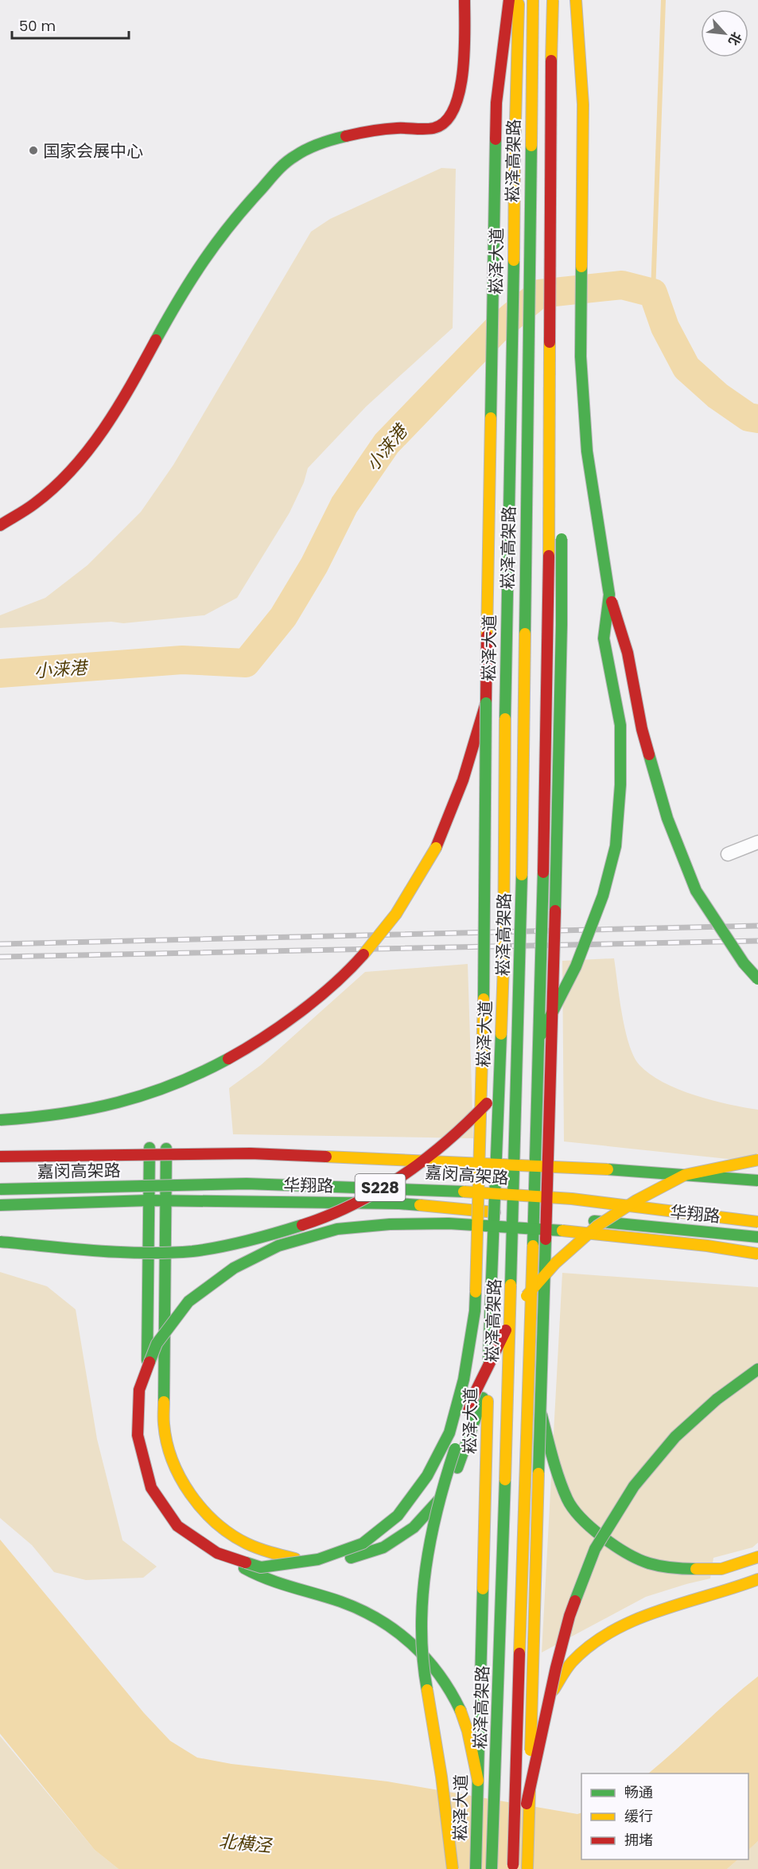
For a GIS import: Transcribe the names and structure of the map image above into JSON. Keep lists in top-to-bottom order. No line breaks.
{"streets":{"main road":["崧泽高架路","崧泽大道","嘉闵高架路","华翔路","S228"]},"water":["小涞港","北横泾"],"places":["国家会展中心"],"legend":["畅通","缓行","拥堵"],"scale_bar":"50 m","north":"bottom right"}
